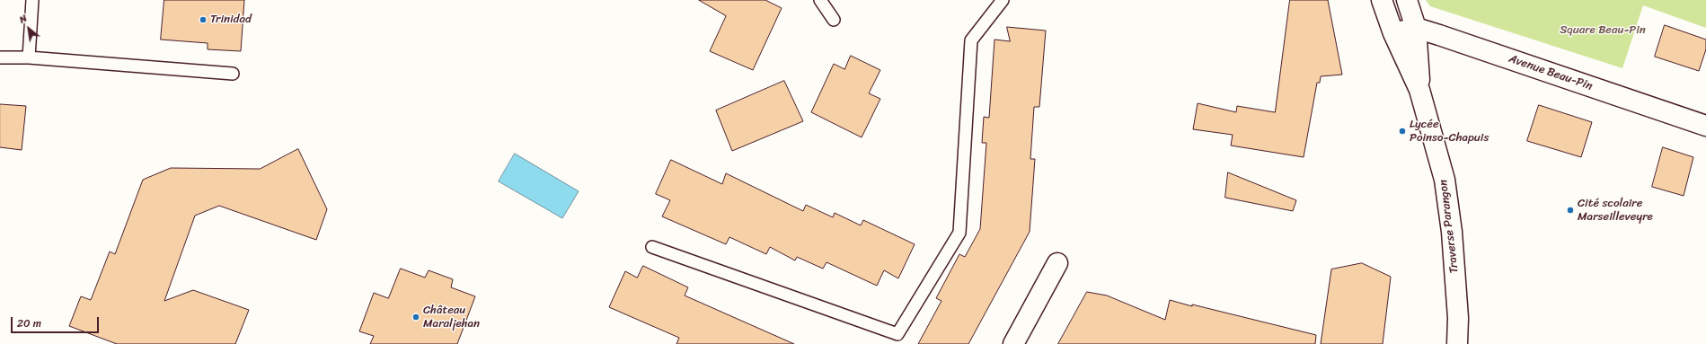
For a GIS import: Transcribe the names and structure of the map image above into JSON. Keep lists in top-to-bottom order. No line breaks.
{"streets":{"street":["Avenue Beau-Pin","Traverse Parangon"]},"crossings":[["Avenue Beau-Pin","Traverse Parangon"]],"parks":["Square Beau-Pin"],"places":["Trinidad","Lycée Poinso-Chapuis","Cité scolaire Marseilleveyre","Château Maraljehan"],"scale_bar":"20 m","north":"top left"}
